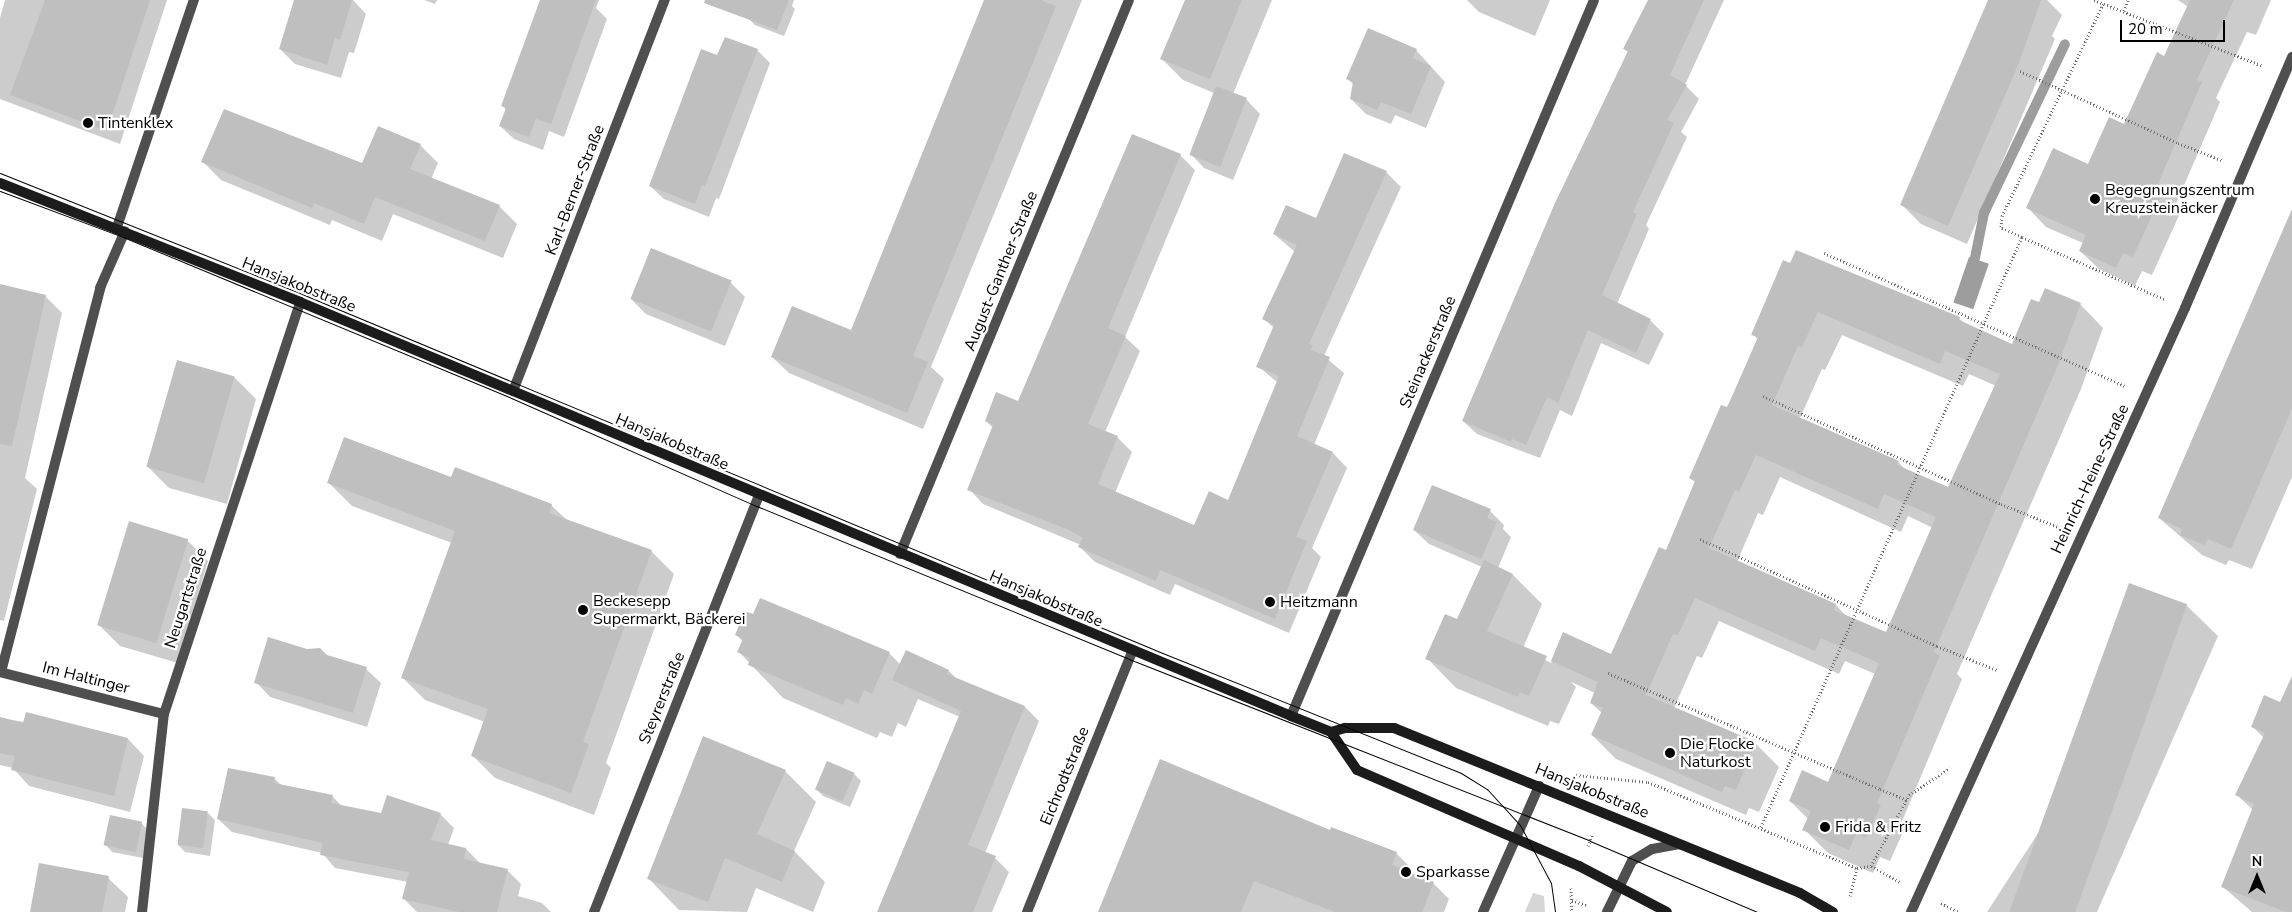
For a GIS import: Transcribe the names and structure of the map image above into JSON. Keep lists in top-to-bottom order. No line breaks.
{"streets":{"street":["Karl-Berner-Straße","August-Ganther-Straße","Hansjakobstraße","Steinackerstraße","Heinrich-Heine-Straße","Neugartstraße","Im Haltinger","Steyrerstraße","Eichrodtstraße"]},"crossings":[["Karl-Berner-Straße","Hansjakobstraße"],["August-Ganther-Straße","Hansjakobstraße"],["Hansjakobstraße","Steinackerstraße"],["Hansjakobstraße","Neugartstraße"],["Hansjakobstraße","Steyrerstraße"],["Hansjakobstraße","Eichrodtstraße"],["Neugartstraße","Im Haltinger"]],"places":["Tintenklex","Begegnungszentrum Kreuzsteinäcker","Heitzmann","Beckesepp Supermarkt, Bäckerei","Die Flocke Naturkost","Frida & Fritz","Sparkasse"],"scale_bar":"20 m","north":"top"}
